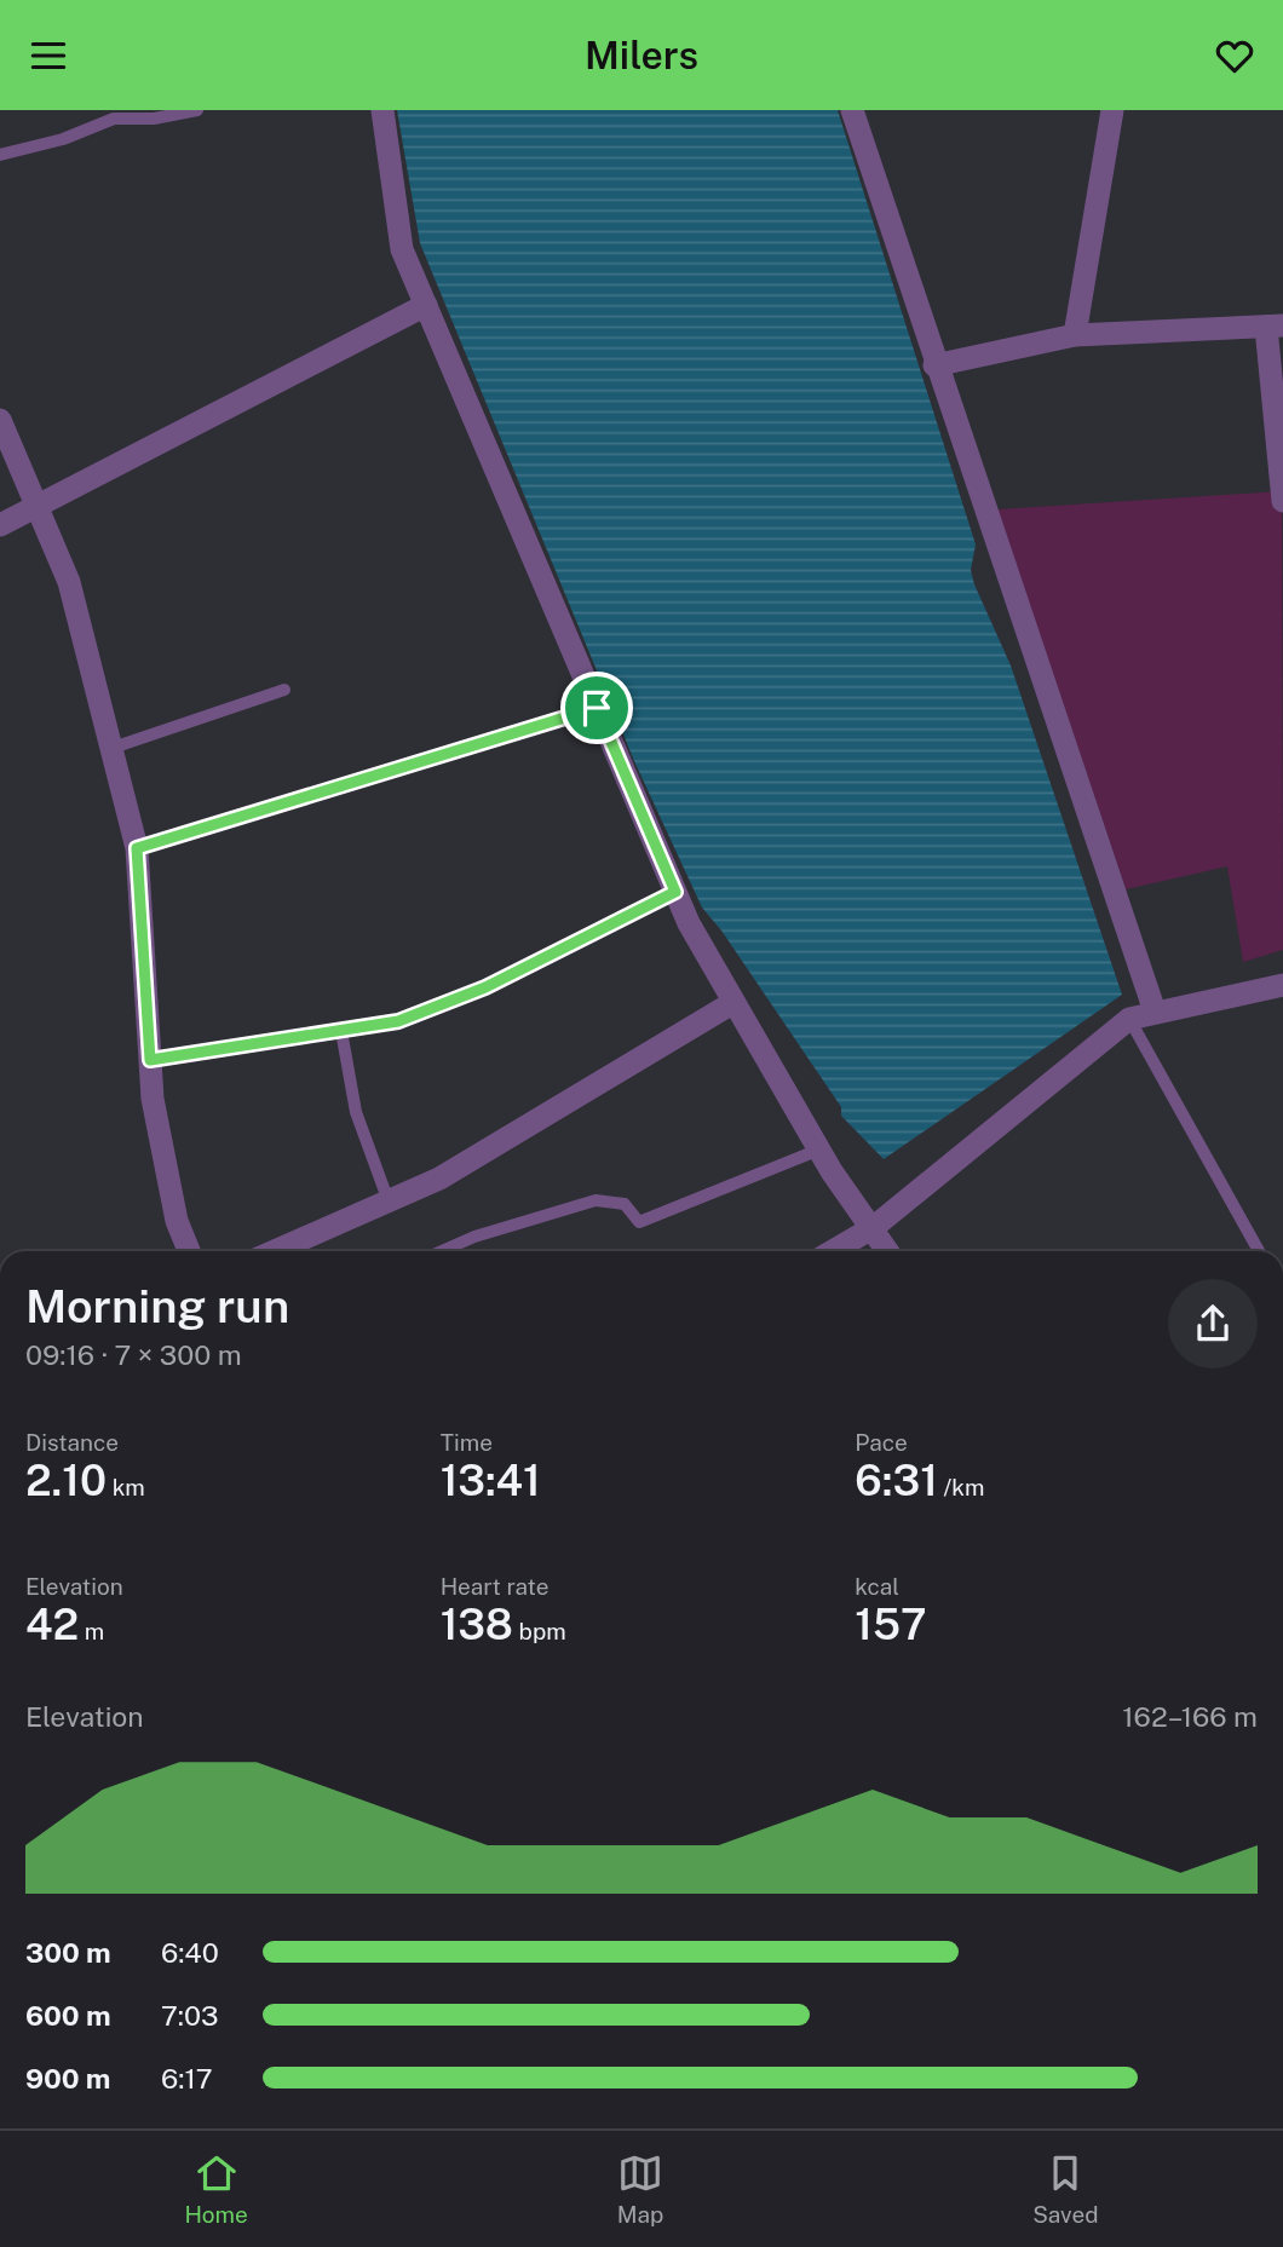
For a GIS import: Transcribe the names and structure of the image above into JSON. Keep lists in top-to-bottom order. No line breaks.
{"page":{"header":"Milers","heading":["Morning run","09:16 · 7 × 300 m"],"stats":[["Distance","2.10 km"],["Time","13:41"],["Pace","6:31 /km"],["Elevation","42 m"],["Heart rate","138 bpm"],["kcal","157"]],"chart":["Elevation","162–166 m"],"list":[{"name":"300 m","note":"6:40"},{"name":"600 m","note":"7:03"},{"name":"900 m","note":"6:17"}],"tabs":["Home","Map","Saved"]}}
